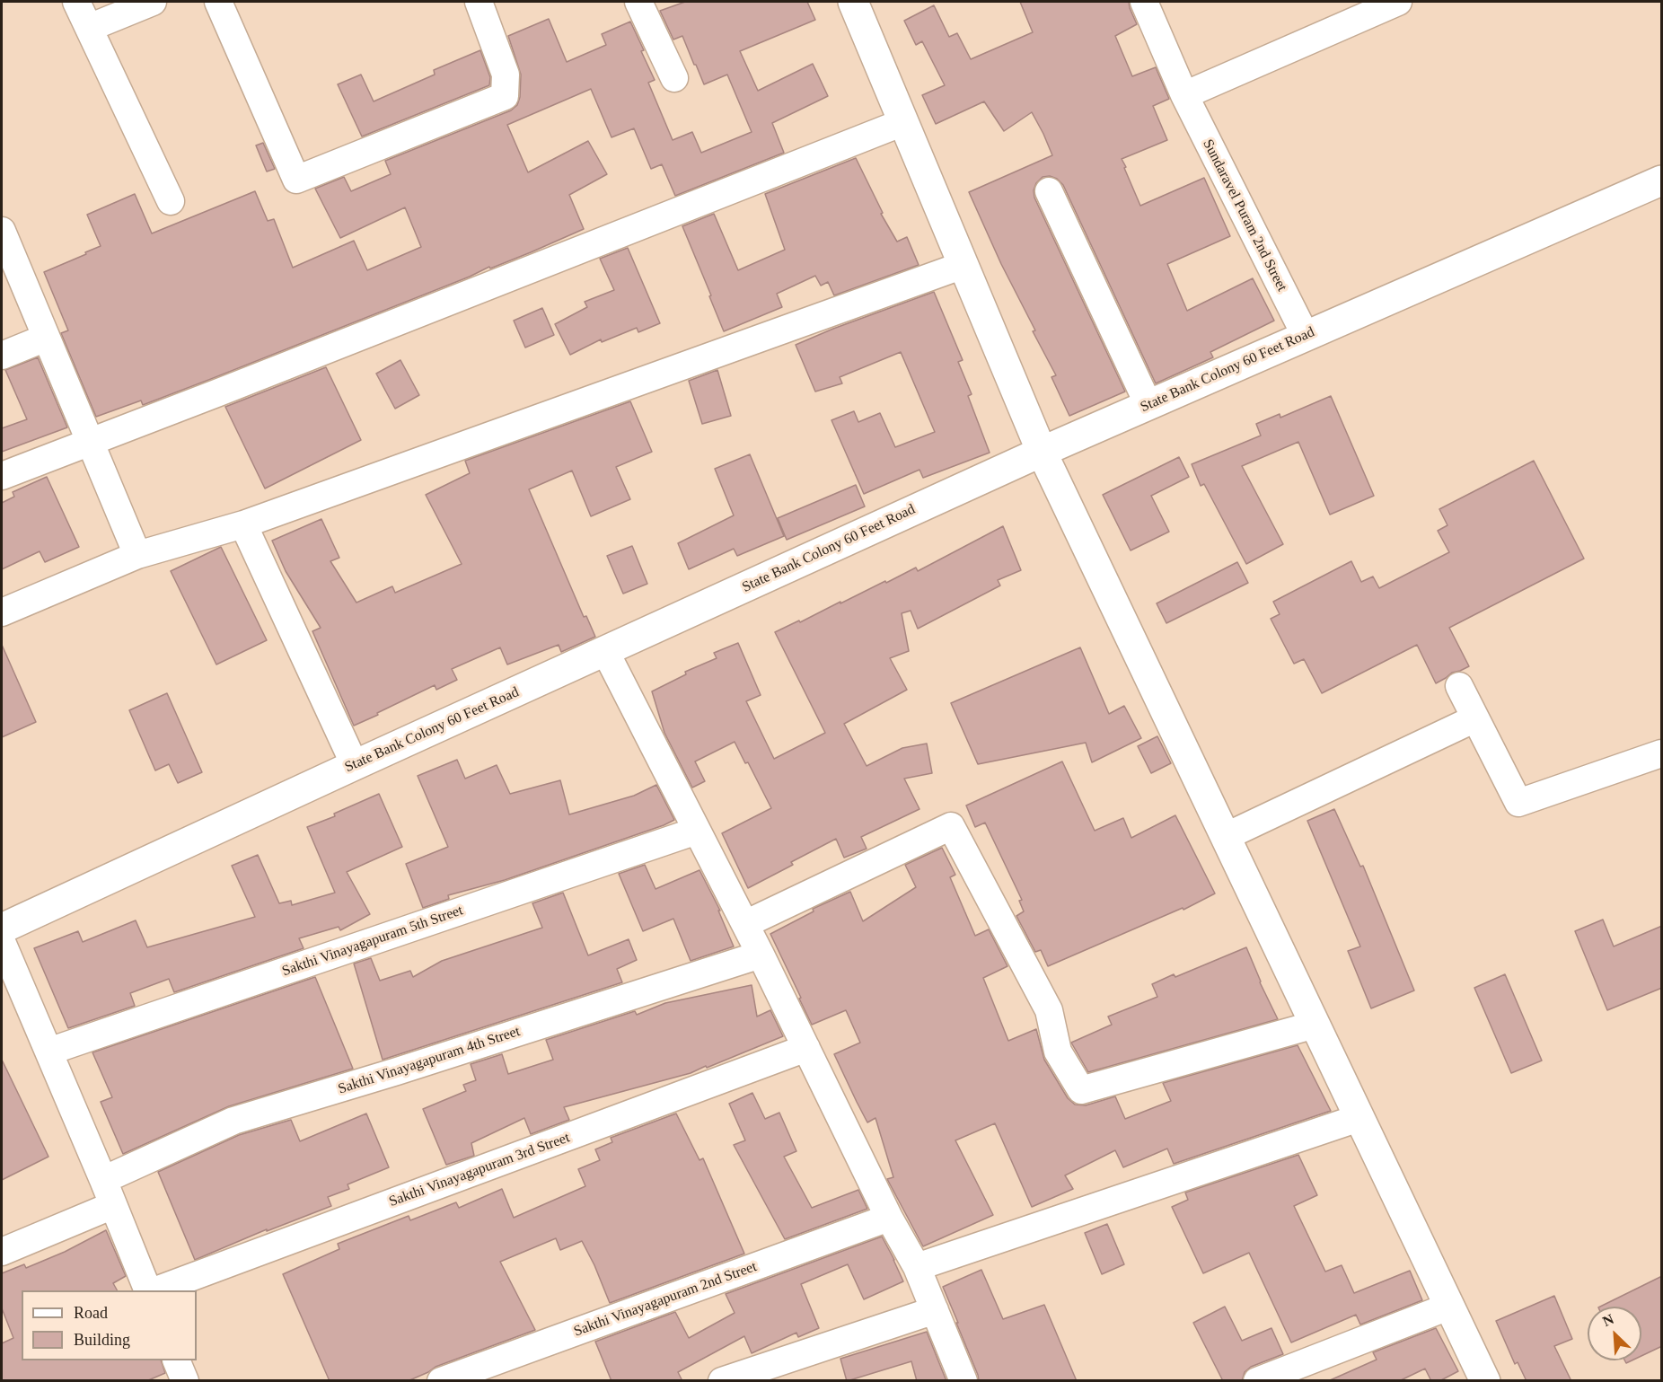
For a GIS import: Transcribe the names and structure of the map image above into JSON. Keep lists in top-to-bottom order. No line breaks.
{"streets":{"street":["Sundaravel Puram 2nd Street","State Bank Colony 60 Feet Road","Sakthi Vinayagapuram 5th Street","Sakthi Vinayagapuram 4th Street","Sakthi Vinayagapuram 3rd Street","Sakthi Vinayagapuram 2nd Street"]},"crossings":[["Sundaravel Puram 2nd Street","State Bank Colony 60 Feet Road"]],"legend":["Road","Building"],"north":"top left"}
